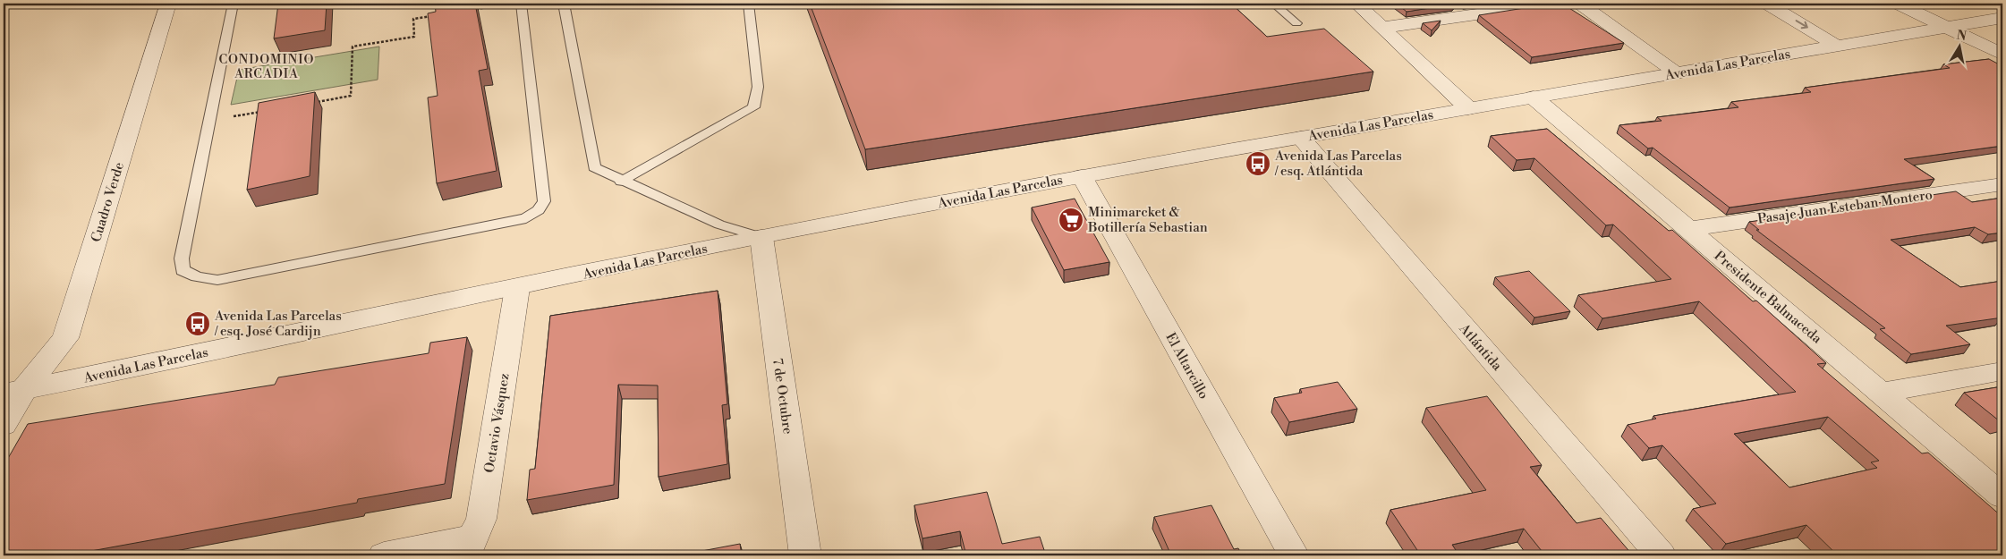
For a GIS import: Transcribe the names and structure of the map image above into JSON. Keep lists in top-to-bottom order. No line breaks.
{"streets":{"street":["Avenida Las Parcelas","Cuadro Verde","Pasaje Juan Esteban Montero","Presidente Balmaceda","Atlántida","El Altarcillo","7 de Octubre","Octavio Vásquez"]},"crossings":[["Avenida Las Parcelas","Cuadro Verde"],["Avenida Las Parcelas","Presidente Balmaceda"],["Avenida Las Parcelas","Atlántida"],["Avenida Las Parcelas","El Altarcillo"],["Avenida Las Parcelas","7 de Octubre"],["Avenida Las Parcelas","Octavio Vásquez"],["Pasaje Juan Esteban Montero","Presidente Balmaceda"]],"districts":["CONDOMINIO ARCADIA"],"places":{"bus stop":["Avenida Las Parcelas / esq. Atlántida","Avenida Las Parcelas / esq. José Cardijn"],"supermarket":["Minimarcket & Botillería Sebastian"]},"north":"top"}
